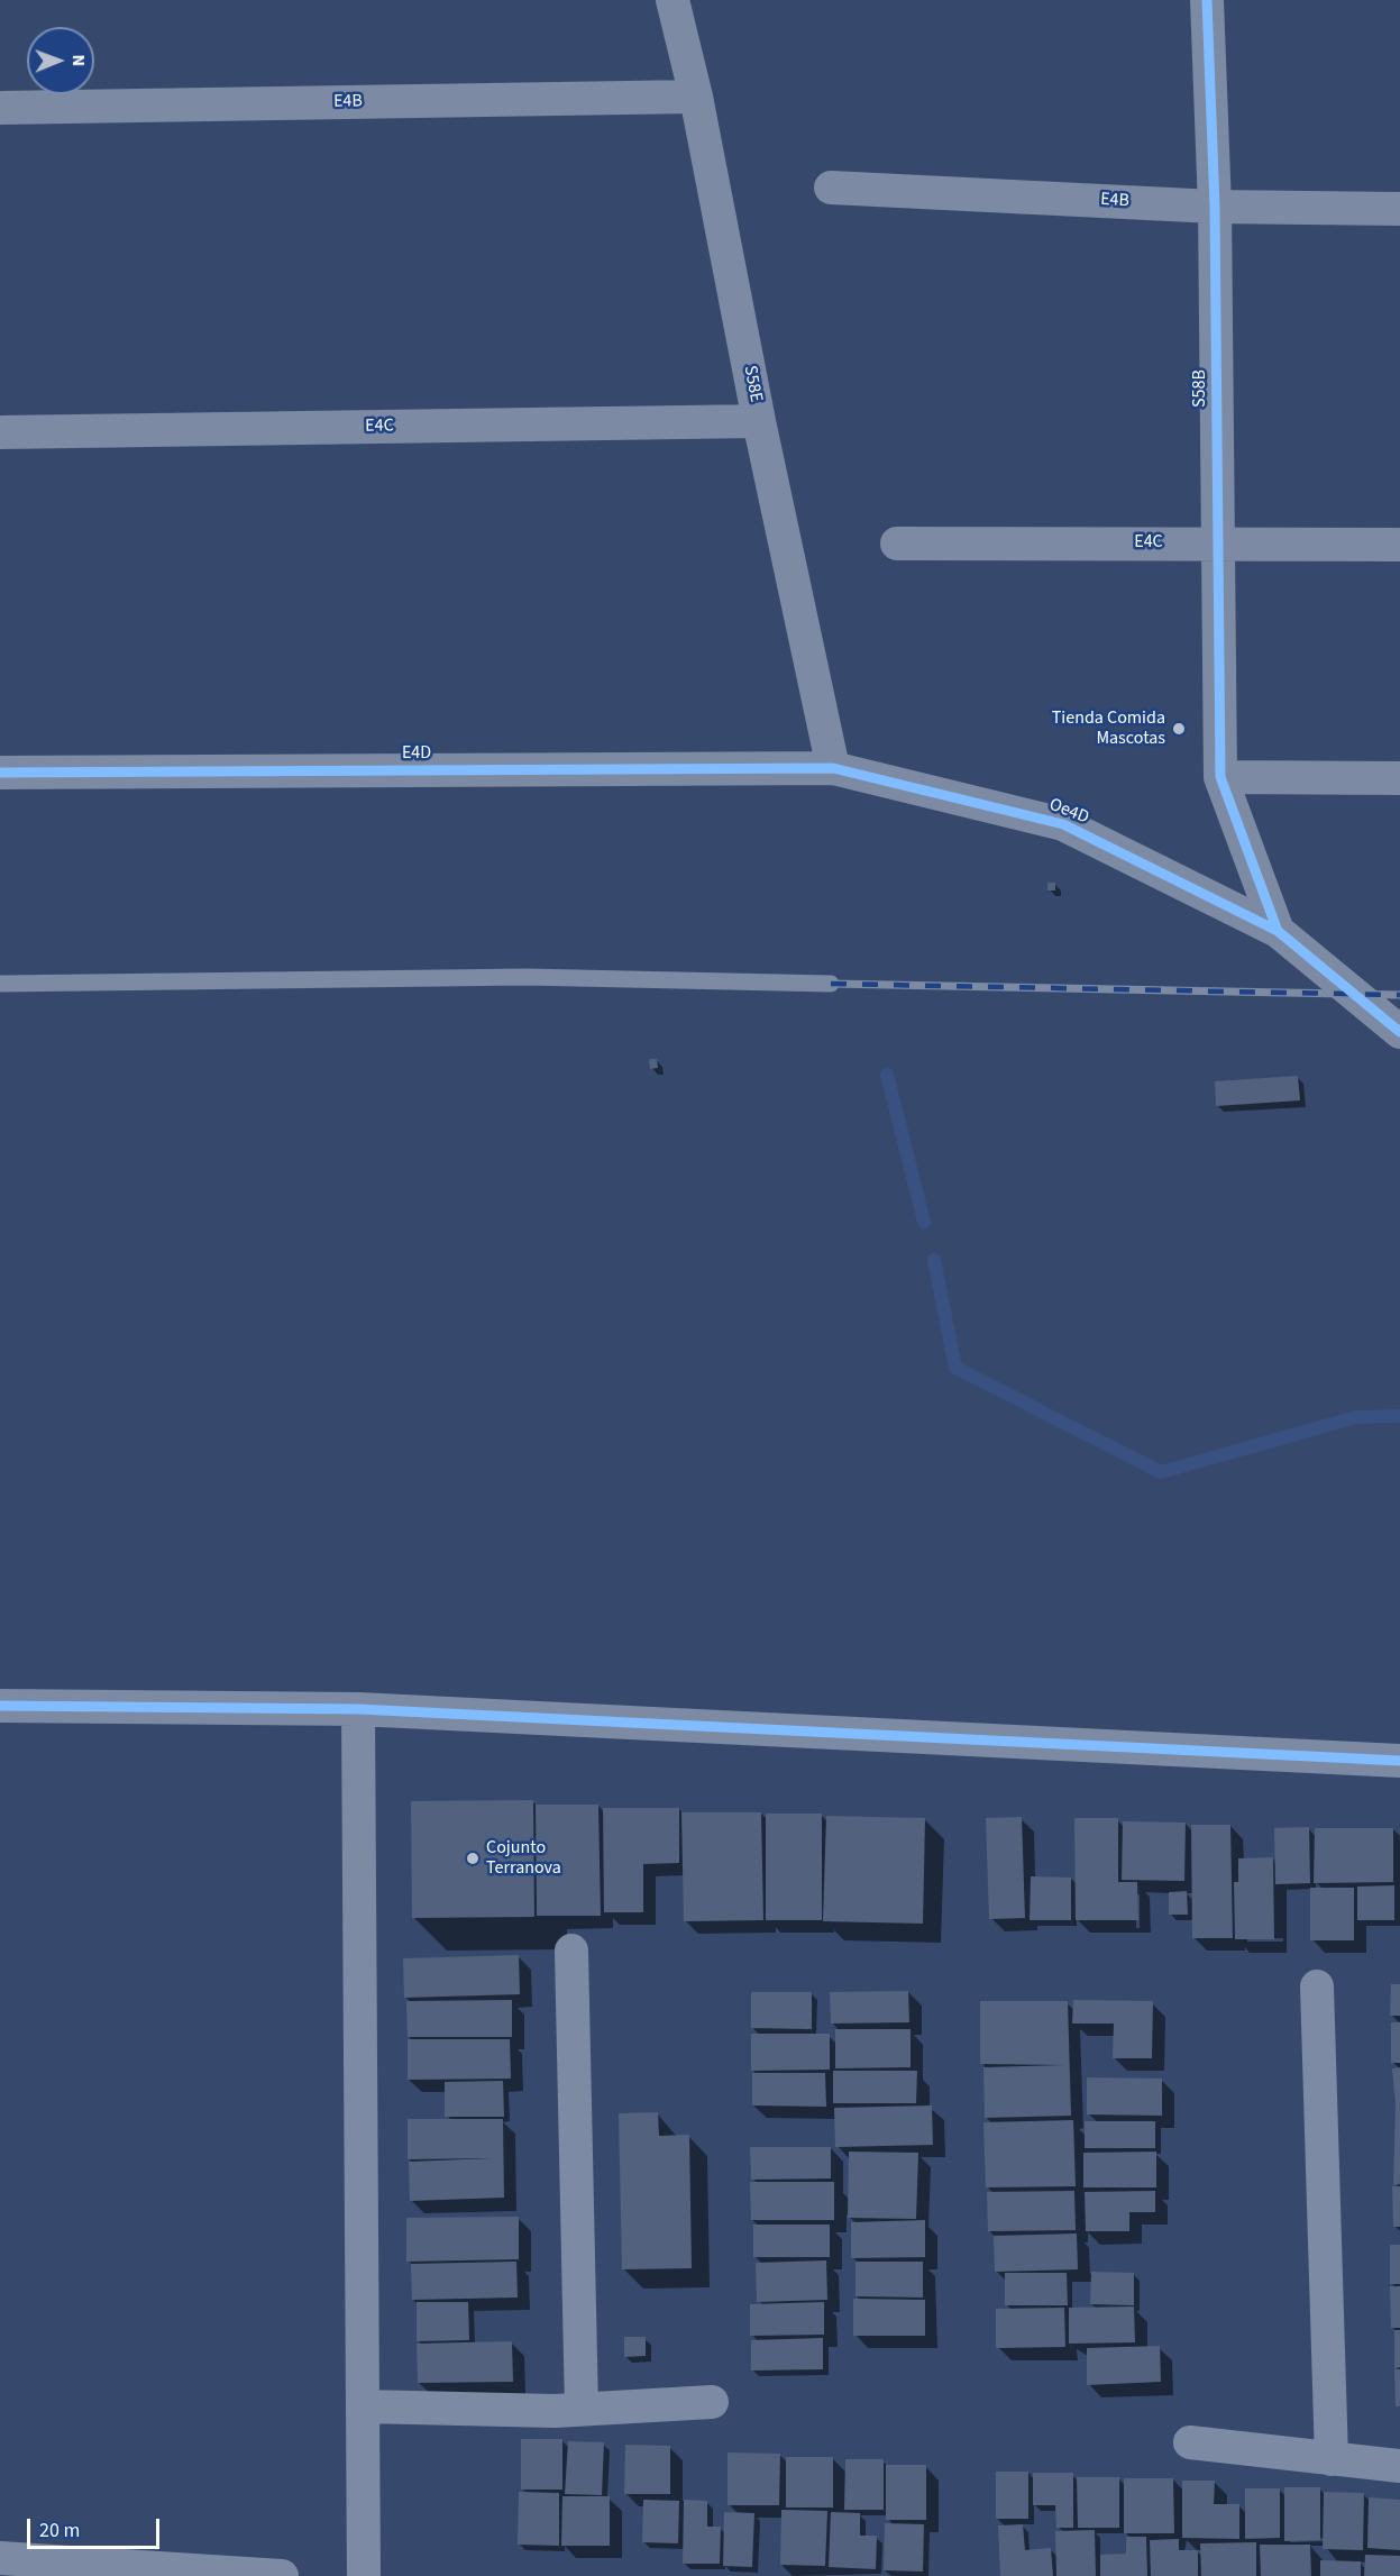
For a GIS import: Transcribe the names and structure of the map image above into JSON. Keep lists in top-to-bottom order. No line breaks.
{"streets":{"street":["E4B","S58E","S58B","E4C","E4D","Oe4D"]},"crossings":[["E4B","S58E"],["E4B","S58B"],["S58E","E4C"],["S58E","E4D"],["S58E","Oe4D"],["S58B","E4C"],["S58B","Oe4D"],["E4D","Oe4D"]],"places":["Tienda Comida Mascotas","Cojunto Terranova"],"scale_bar":"20 m","north":"right"}
